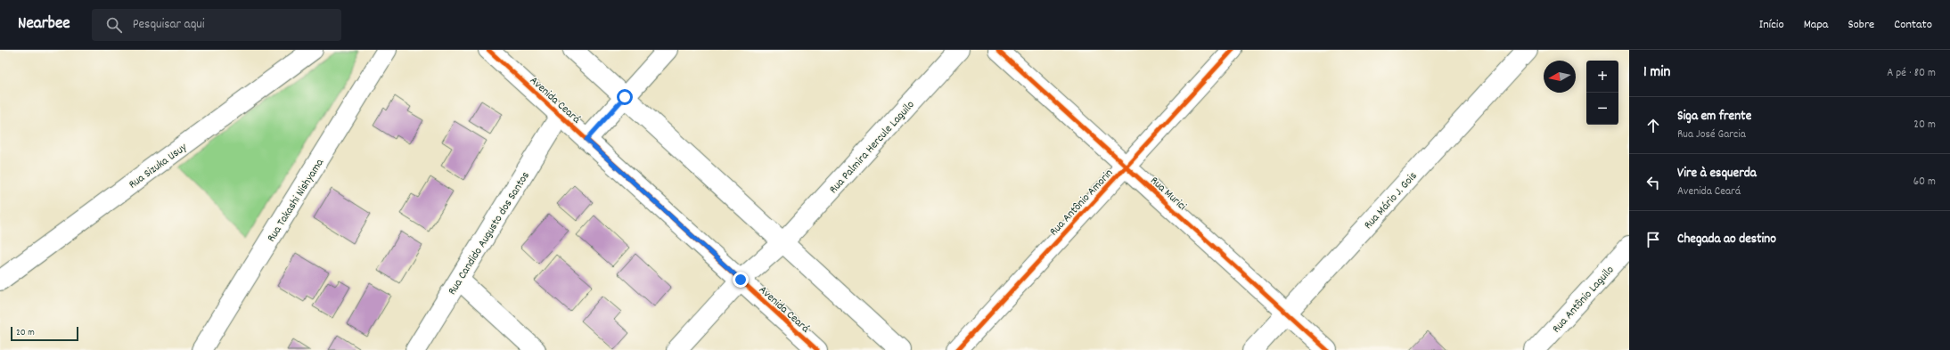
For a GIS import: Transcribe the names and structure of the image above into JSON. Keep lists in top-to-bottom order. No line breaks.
{"streets":{"street":["Avenida Ceará","Rua Palmira Hercule Laguilo","Rua Sizuka Usuy","Rua Murici","Rua Takashi Nishyama","Rua Mário J. Gois","Rua Antônio Amorin","Rua Candido Augusto dos Santos","Rua Antônio Laguilo"]},"crossings":[["Avenida Ceará","Rua Palmira Hercule Laguilo"],["Avenida Ceará","Rua Candido Augusto dos Santos"],["Rua Murici","Rua Mário J. Gois"],["Rua Murici","Rua Antônio Amorin"]],"scale_bar":"20 m","north":"left","page":{"header":"Nearbee","search":"Pesquisar aqui","nav":["Início","Mapa","Sobre","Contato"],"heading":["1 min","A pé · 80 m"],"map_buttons":["+","−"],"list":[["Siga em frente","Rua José Garcia","20 m"],["Vire à esquerda","Avenida Ceará","60 m"],"Chegada ao destino"],"scale":"20 m"}}
